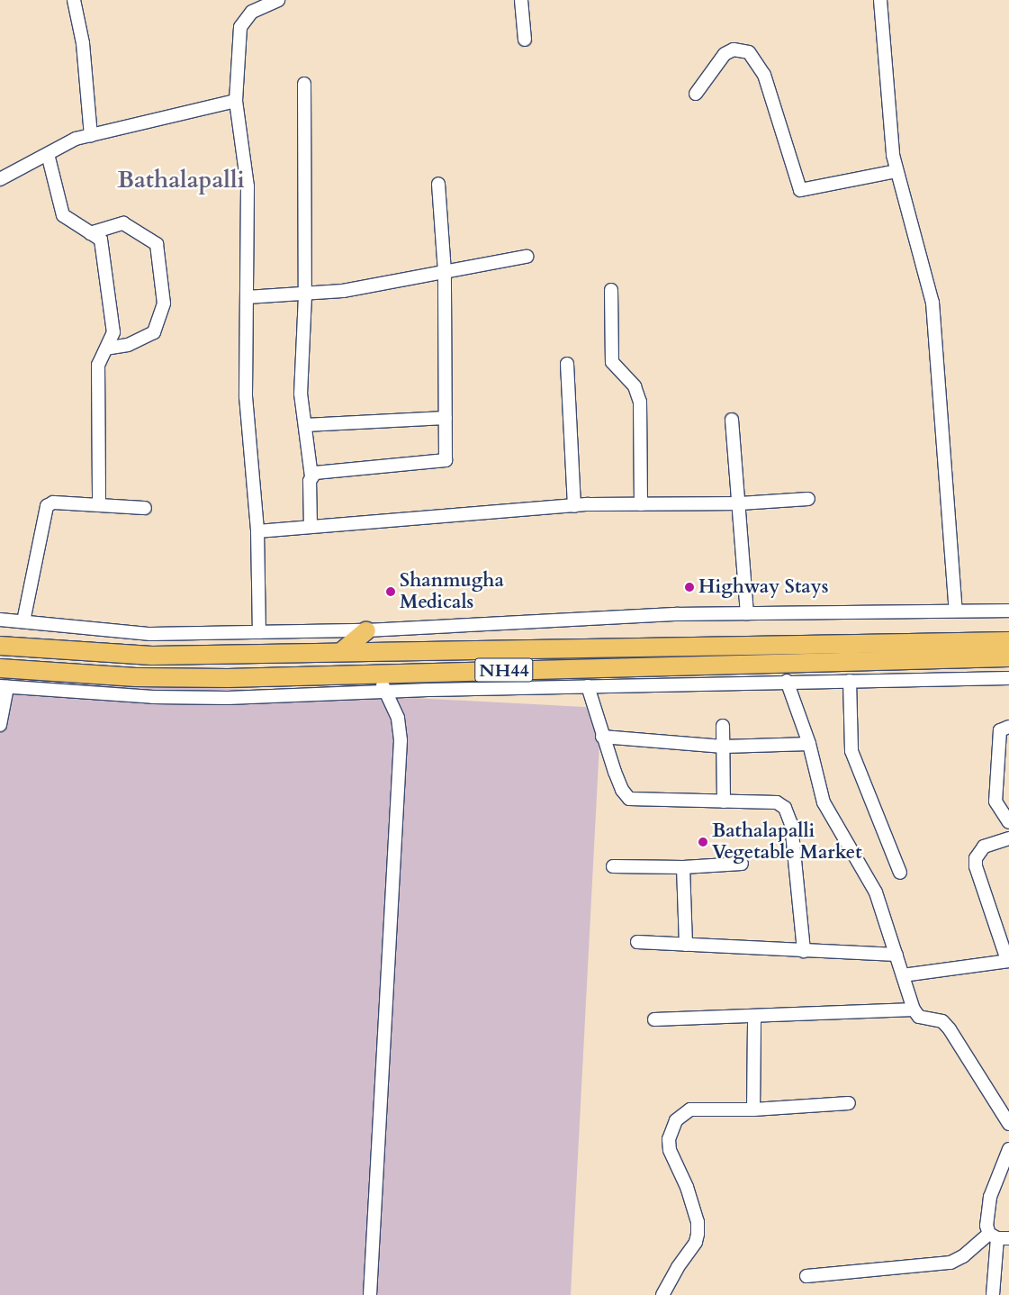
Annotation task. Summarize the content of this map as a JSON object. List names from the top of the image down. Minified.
{"streets":{"highway":["NH44"]},"districts":["Bathalapalli"],"places":["Highway Stays","Shanmugha Medicals","Bathalapalli Vegetable Market"]}
